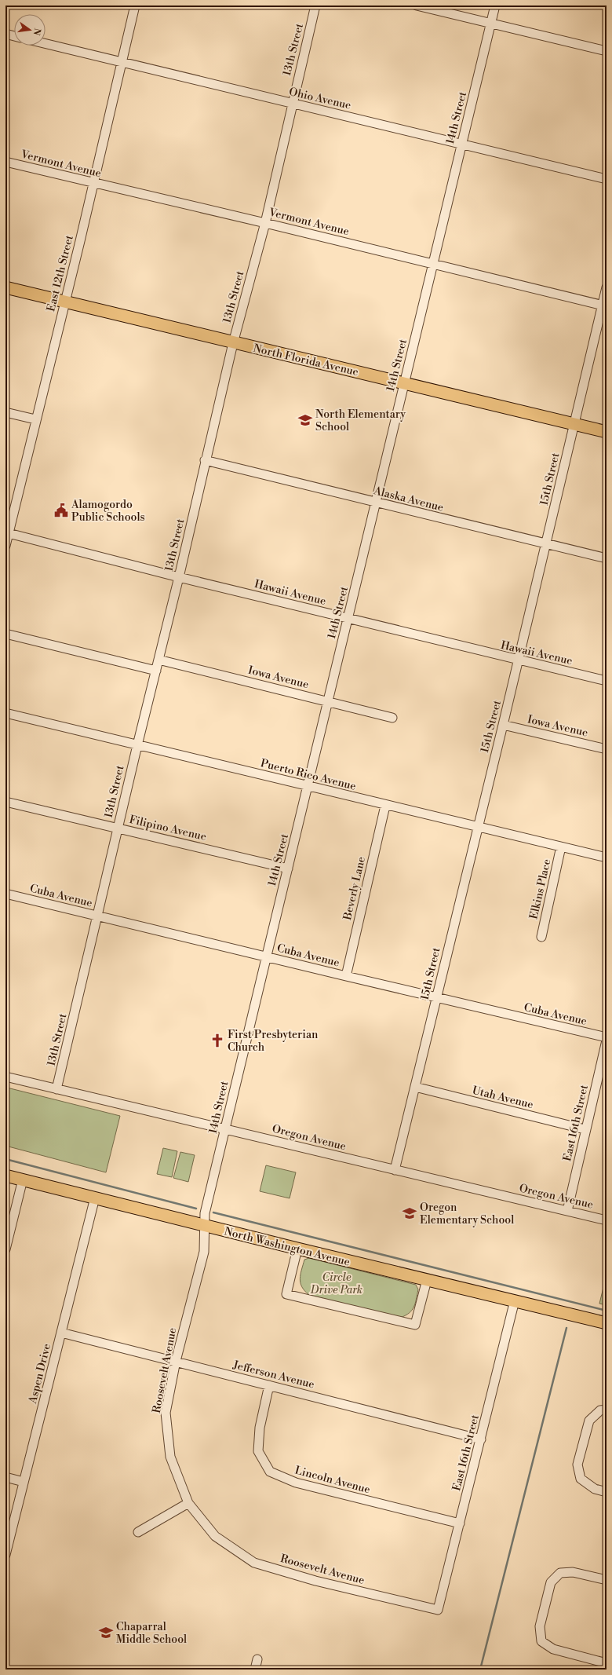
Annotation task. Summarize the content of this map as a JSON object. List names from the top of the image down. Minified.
{"streets":{"main road":["North Florida Avenue","North Washington Avenue"],"street":["13th Street","Ohio Avenue","14th Street","Vermont Avenue","East 12th Street","15th Street","Alaska Avenue","Hawaii Avenue","Iowa Avenue","Puerto Rico Avenue","Filipino Avenue","Beverly Lane","Elkins Place","Cuba Avenue","Utah Avenue","East 16th Street","Oregon Avenue","Roosevelt Avenue","Aspen Drive","Jefferson Avenue","Lincoln Avenue"]},"crossings":[["13th Street","Ohio Avenue"],["13th Street","Vermont Avenue"],["13th Street","North Florida Avenue"],["13th Street","Alaska Avenue"],["13th Street","Hawaii Avenue"],["13th Street","Iowa Avenue"],["13th Street","Puerto Rico Avenue"],["13th Street","Filipino Avenue"],["13th Street","Cuba Avenue"],["13th Street","Oregon Avenue"],["Ohio Avenue","14th Street"],["Ohio Avenue","East 12th Street"],["14th Street","Vermont Avenue"],["14th Street","North Florida Avenue"],["14th Street","Alaska Avenue"],["14th Street","Hawaii Avenue"],["14th Street","Iowa Avenue"],["14th Street","Puerto Rico Avenue"],["14th Street","Filipino Avenue"],["14th Street","Cuba Avenue"],["14th Street","Oregon Avenue"],["14th Street","North Washington Avenue"],["14th Street","Roosevelt Avenue"],["Vermont Avenue","East 12th Street"],["Vermont Avenue","15th Street"],["East 12th Street","North Florida Avenue"],["East 12th Street","Hawaii Avenue"],["North Florida Avenue","15th Street"],["15th Street","Alaska Avenue"],["15th Street","Hawaii Avenue"],["15th Street","Iowa Avenue"],["15th Street","Puerto Rico Avenue"],["15th Street","Cuba Avenue"],["15th Street","Utah Avenue"],["15th Street","Oregon Avenue"],["Puerto Rico Avenue","Beverly Lane"],["Puerto Rico Avenue","Elkins Place"],["Beverly Lane","Cuba Avenue"],["Utah Avenue","East 16th Street"],["East 16th Street","Oregon Avenue"],["East 16th Street","North Washington Avenue"],["East 16th Street","Roosevelt Avenue"],["East 16th Street","Jefferson Avenue"],["East 16th Street","Lincoln Avenue"],["North Washington Avenue","Roosevelt Avenue"],["North Washington Avenue","Aspen Drive"],["Roosevelt Avenue","Jefferson Avenue"],["Aspen Drive","Jefferson Avenue"],["Jefferson Avenue","Lincoln Avenue"]],"parks":["Circle Drive Park"],"places":{"school or university":["North Elementary School","Oregon Elementary School","Chaparral Middle School"],"public building":["Alamogordo Public Schools"],"church":["First Presbyterian Church"]},"north":"right"}
